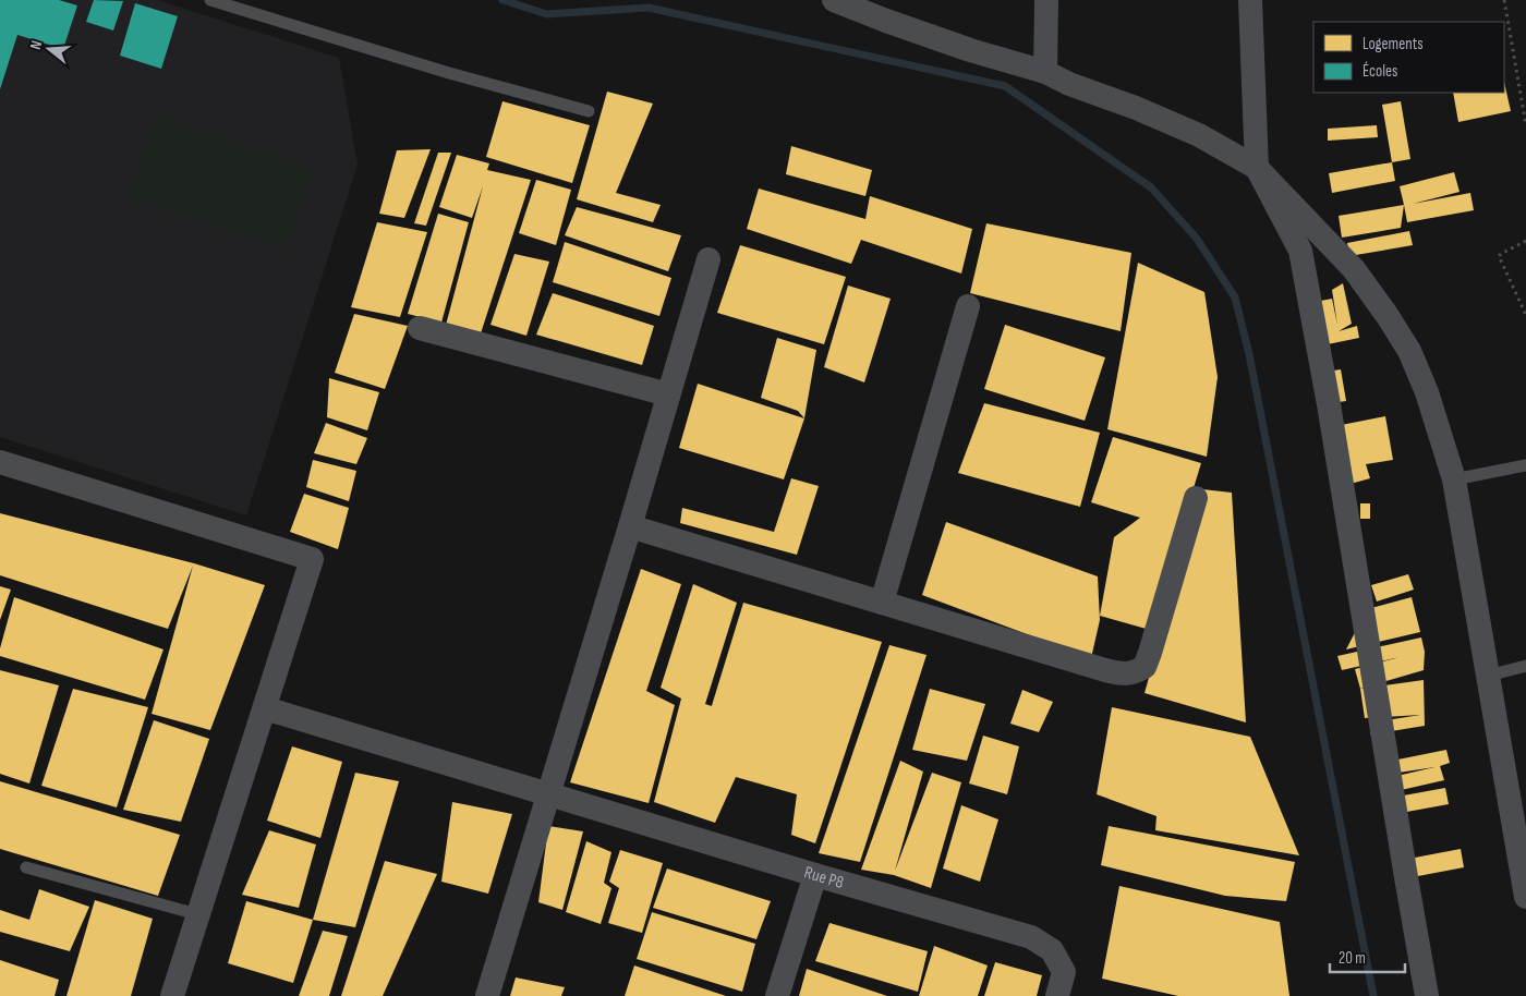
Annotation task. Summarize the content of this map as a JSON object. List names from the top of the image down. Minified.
{"streets":{"street":["Rue P8"]},"legend":["Logements","Écoles"],"scale_bar":"20 m","north":"left"}
